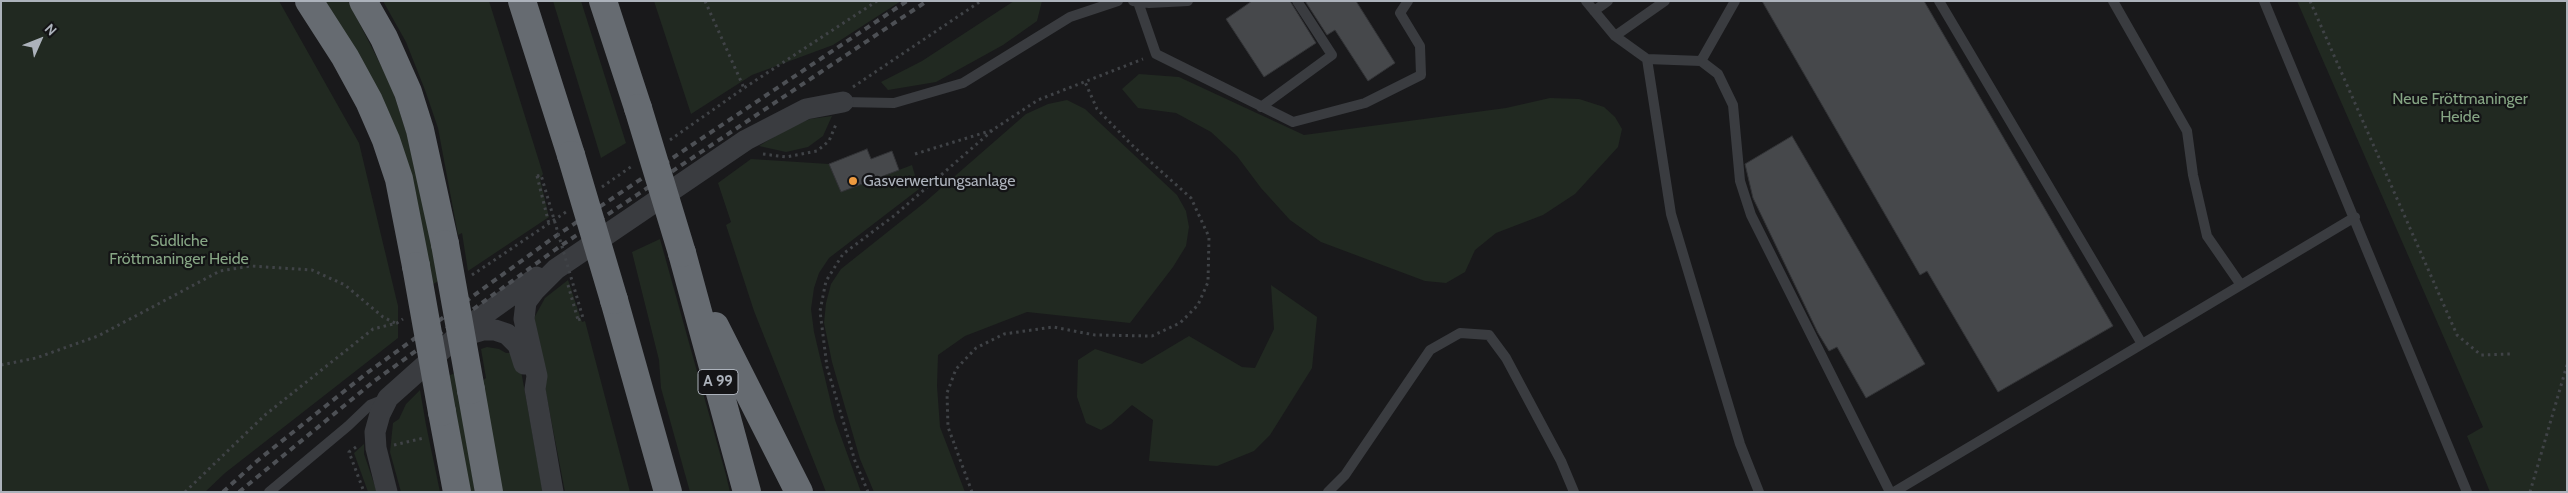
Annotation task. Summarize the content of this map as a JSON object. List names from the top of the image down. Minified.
{"streets":{"highway":["A 99"]},"parks":["Neue Fröttmaninger Heide","Südliche Fröttmaninger Heide"],"places":["Gasverwertungsanlage"],"north":"top right"}
